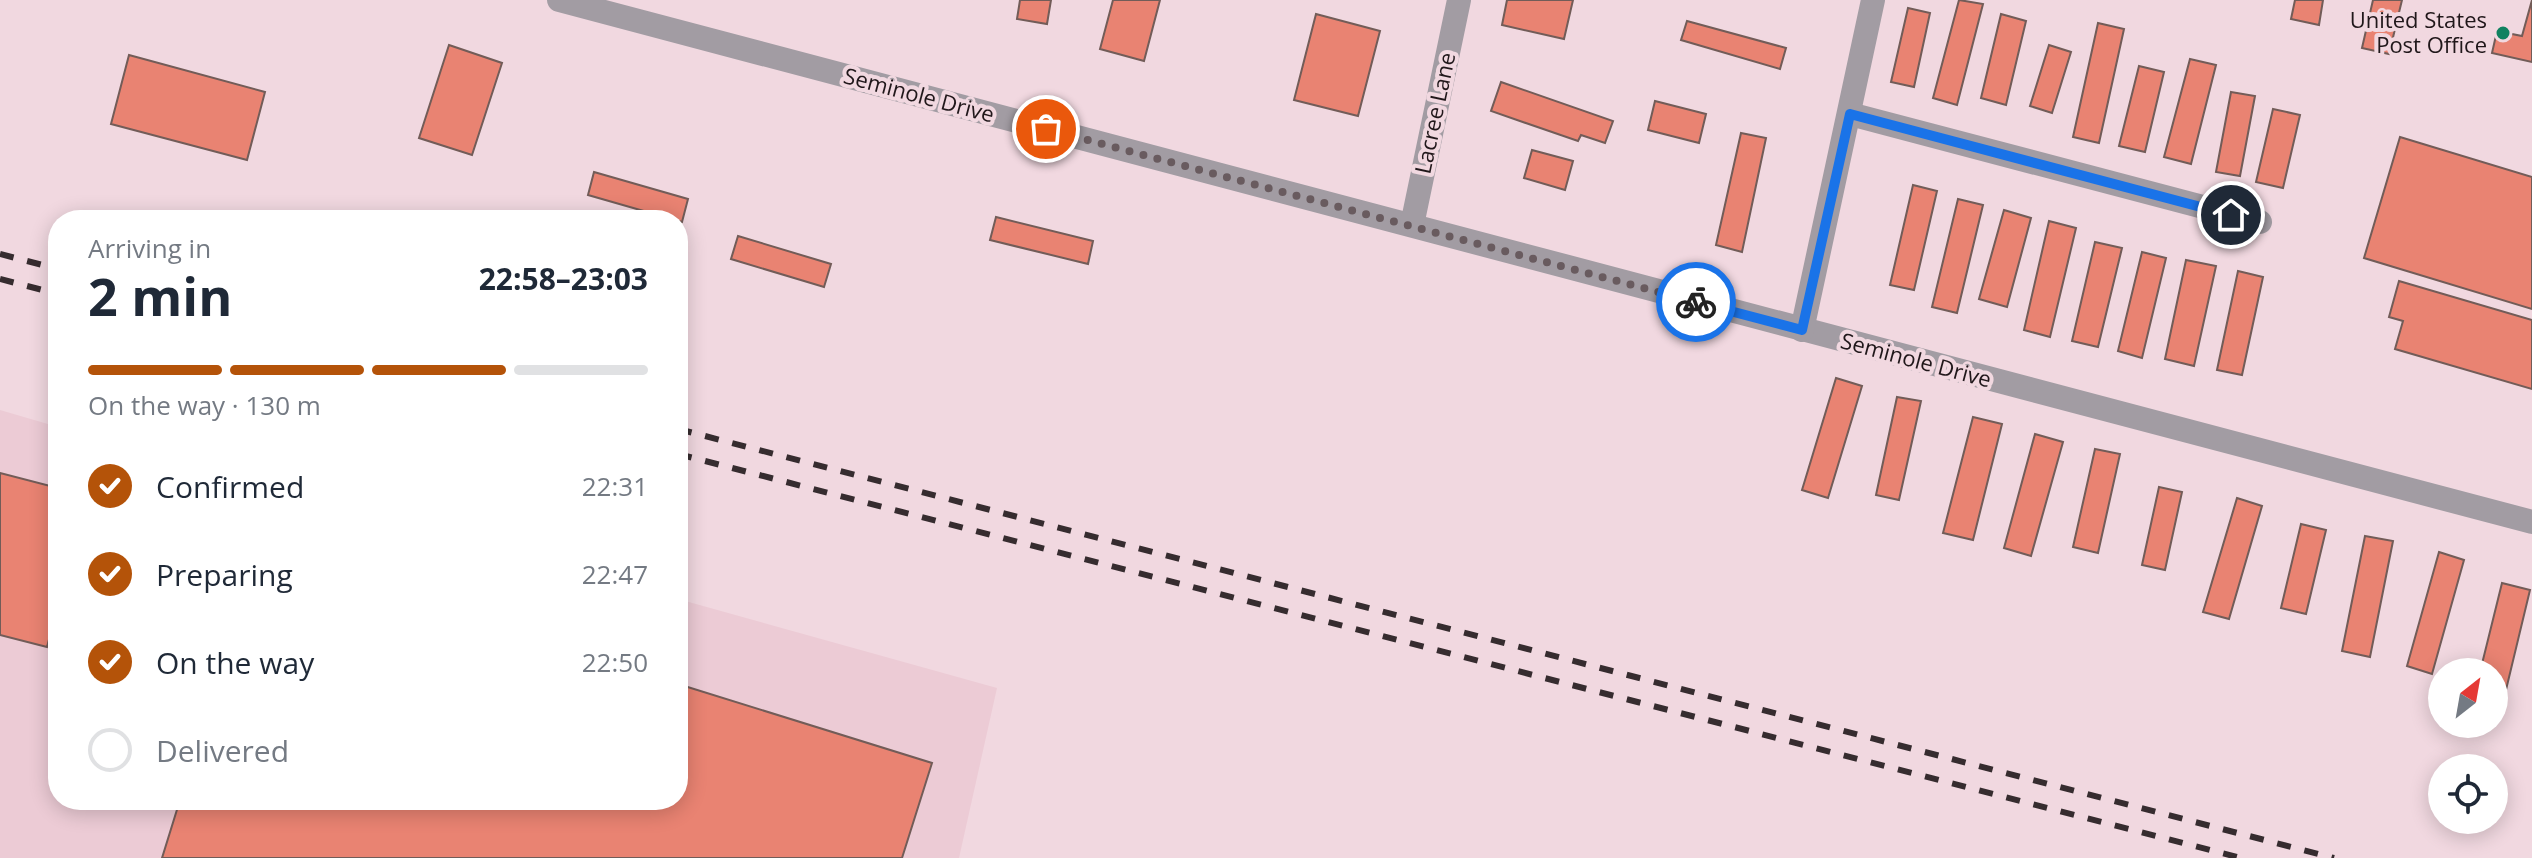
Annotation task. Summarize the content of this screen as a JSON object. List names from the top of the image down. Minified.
{"streets":{"street":["Seminole Drive","Lacree Lane"]},"crossings":[["Seminole Drive","Lacree Lane"]],"places":["United States Post Office"],"north":"top right","page":{"heading":["2 min","Arriving in","22:58–23:03"],"bar":"On the way · 130 m","list":[["Confirmed","22:31"],["Preparing","22:47"],["On the way","22:50"],"Delivered"]}}
